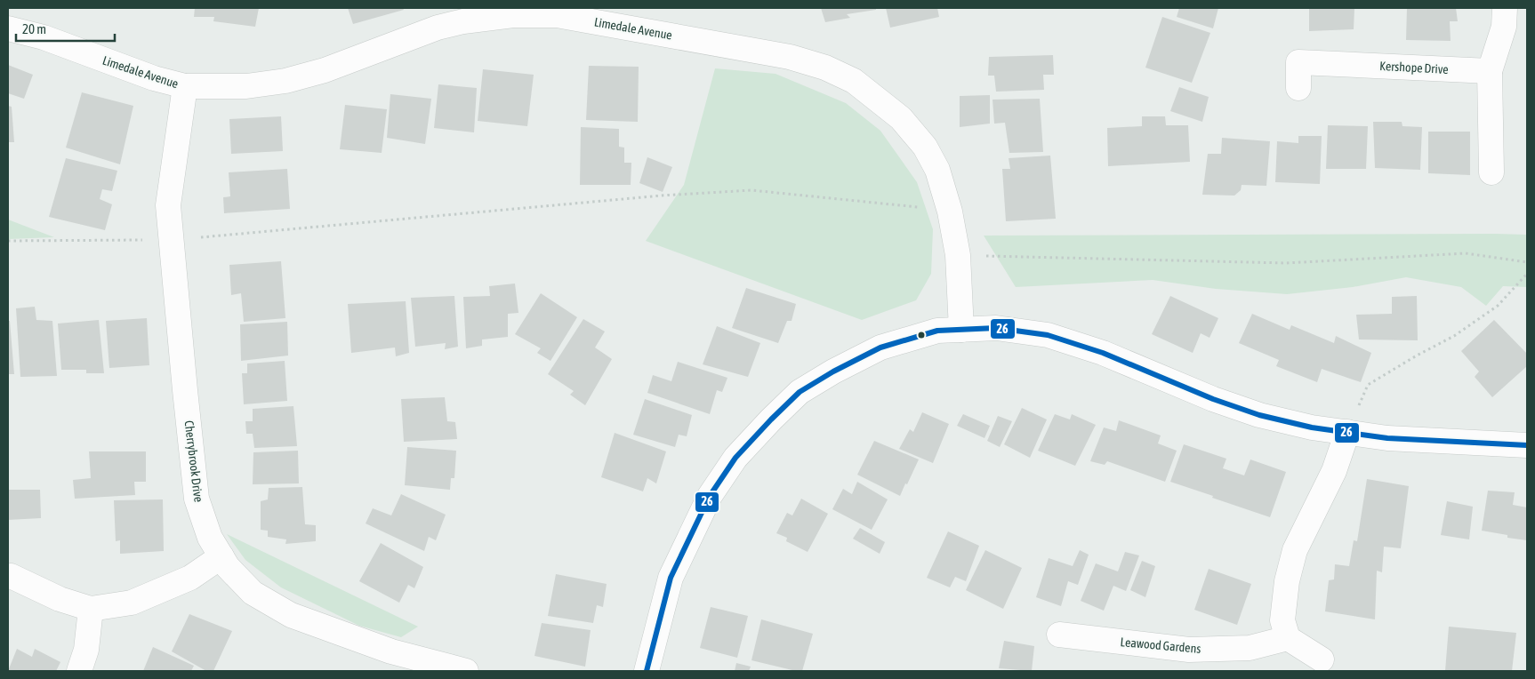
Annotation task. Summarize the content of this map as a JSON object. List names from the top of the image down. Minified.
{"streets":{"street":["Limedale Avenue","Kershope Drive","Cherrybrook Drive","Leawood Gardens"]},"crossings":[["Limedale Avenue","Cherrybrook Drive"]],"lines":["transit line 26"],"scale_bar":"20 m"}
